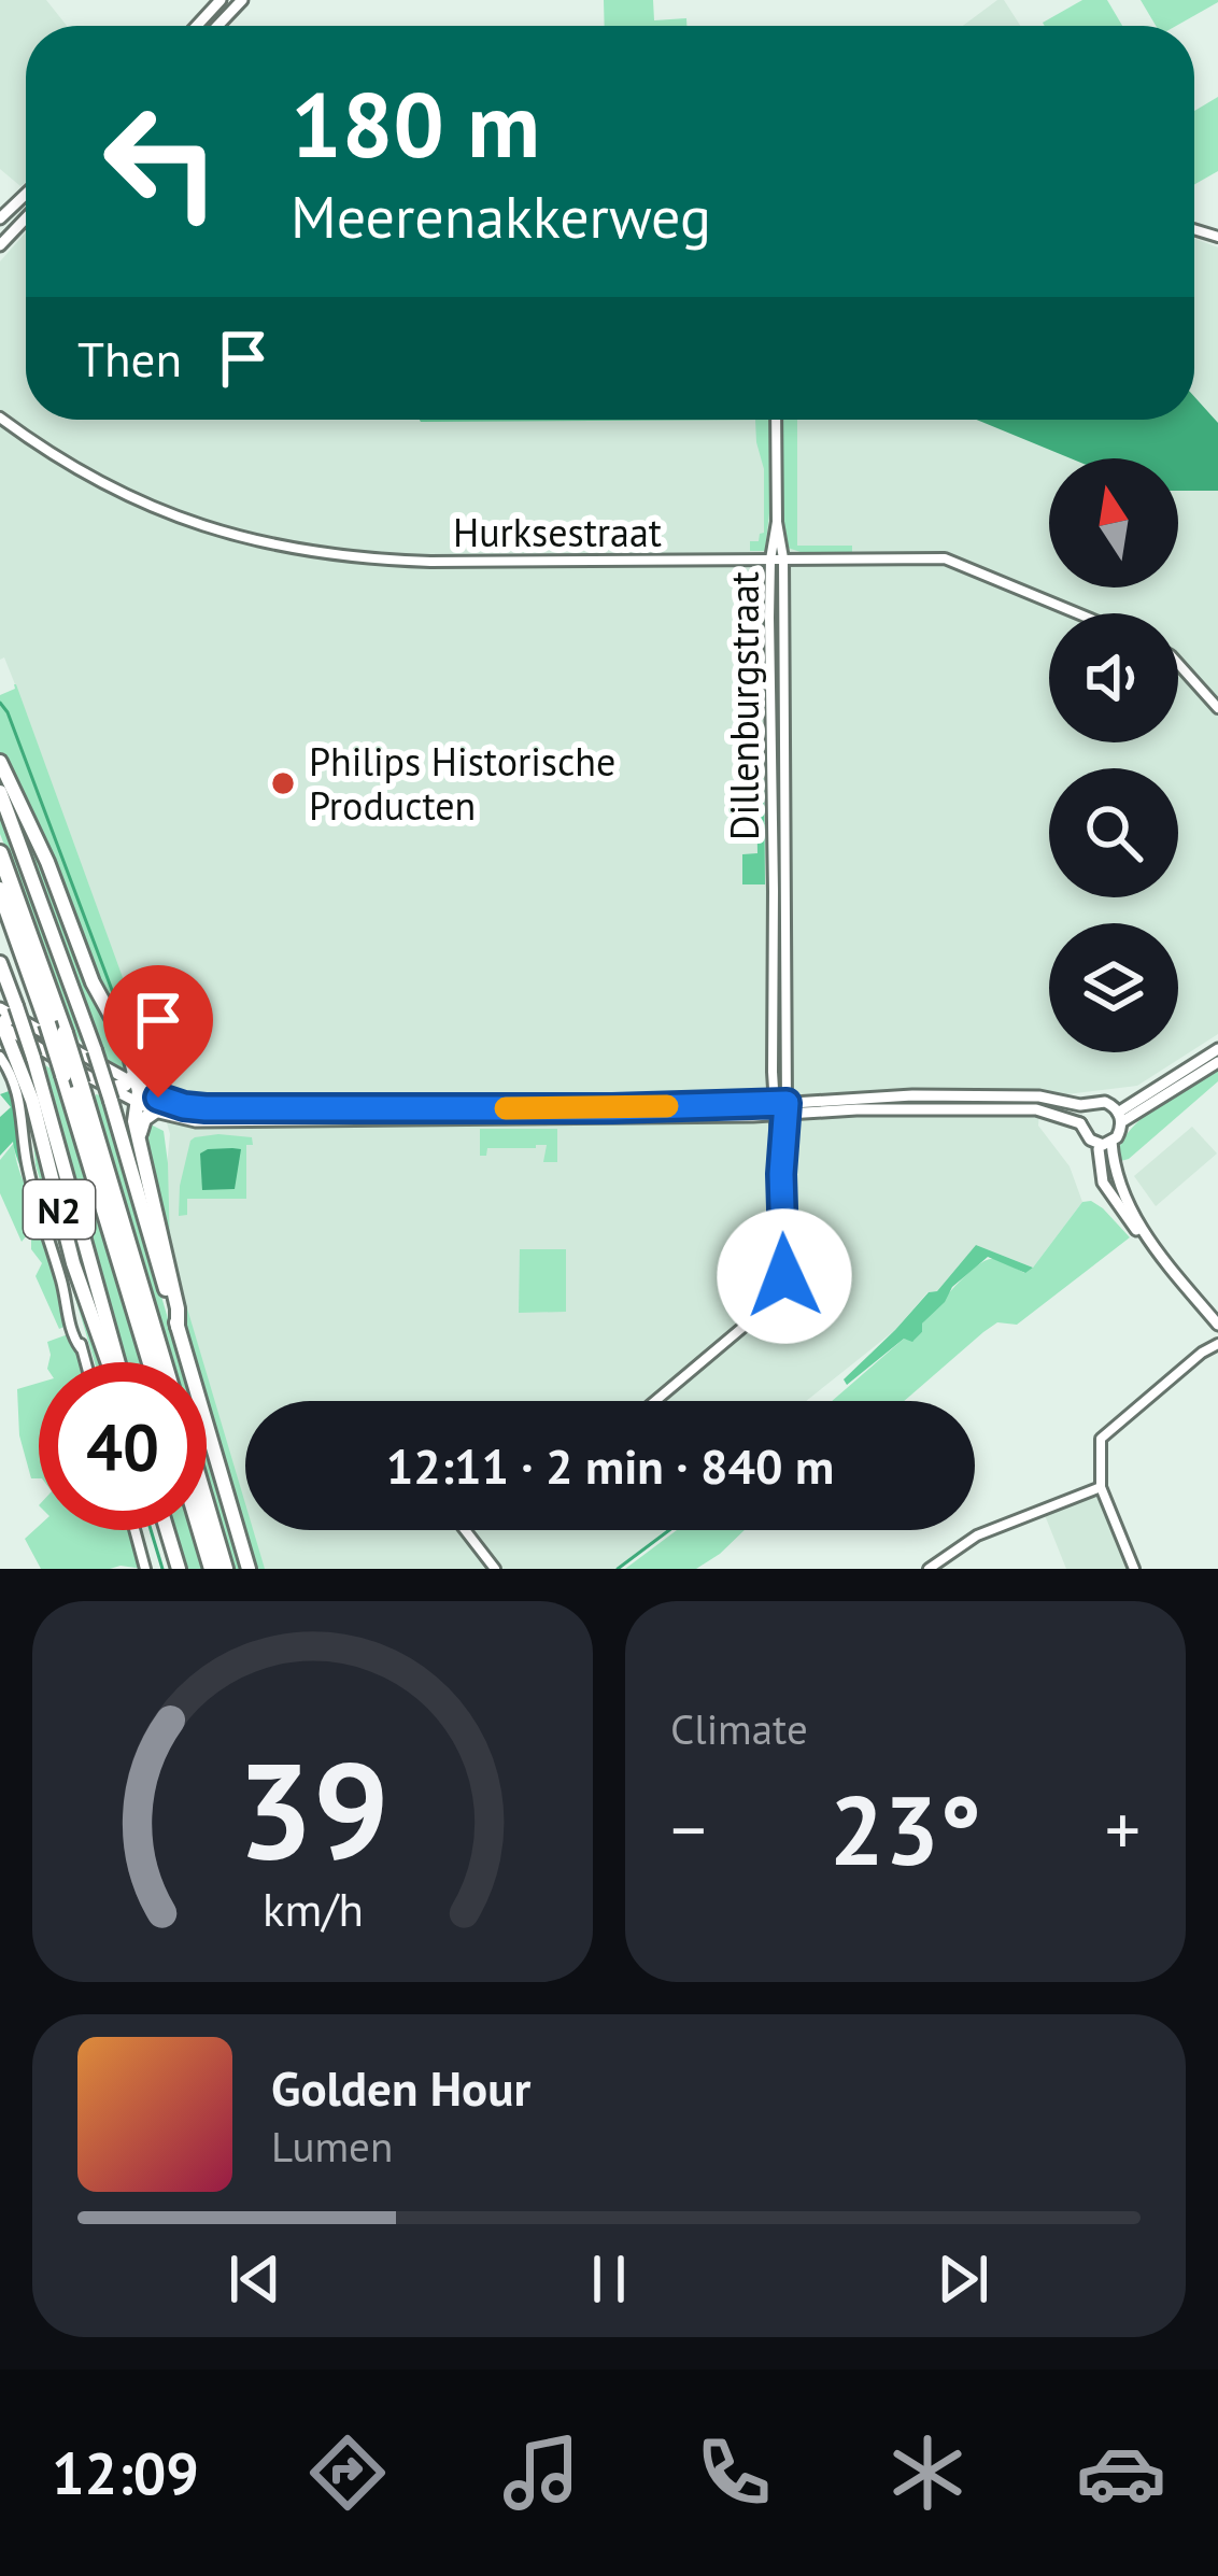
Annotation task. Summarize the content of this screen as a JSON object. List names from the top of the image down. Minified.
{"streets":{"highway":["N2"],"street":["Hurksestraat","Dillenburgstraat"]},"crossings":[["Hurksestraat","Dillenburgstraat"]],"places":["Philips Historische Producten"],"north":"top","page":{"turn":["180 m","Meerenakkerweg"],"then":"Then","limit":"40","trip":"12:11 · 2 min · 840 m","tile":"Climate","heat":["−","23°","+"],"song":["Golden Hour","Lumen"],"tabs":"12:09","gauge":["39","km/h"]}}
